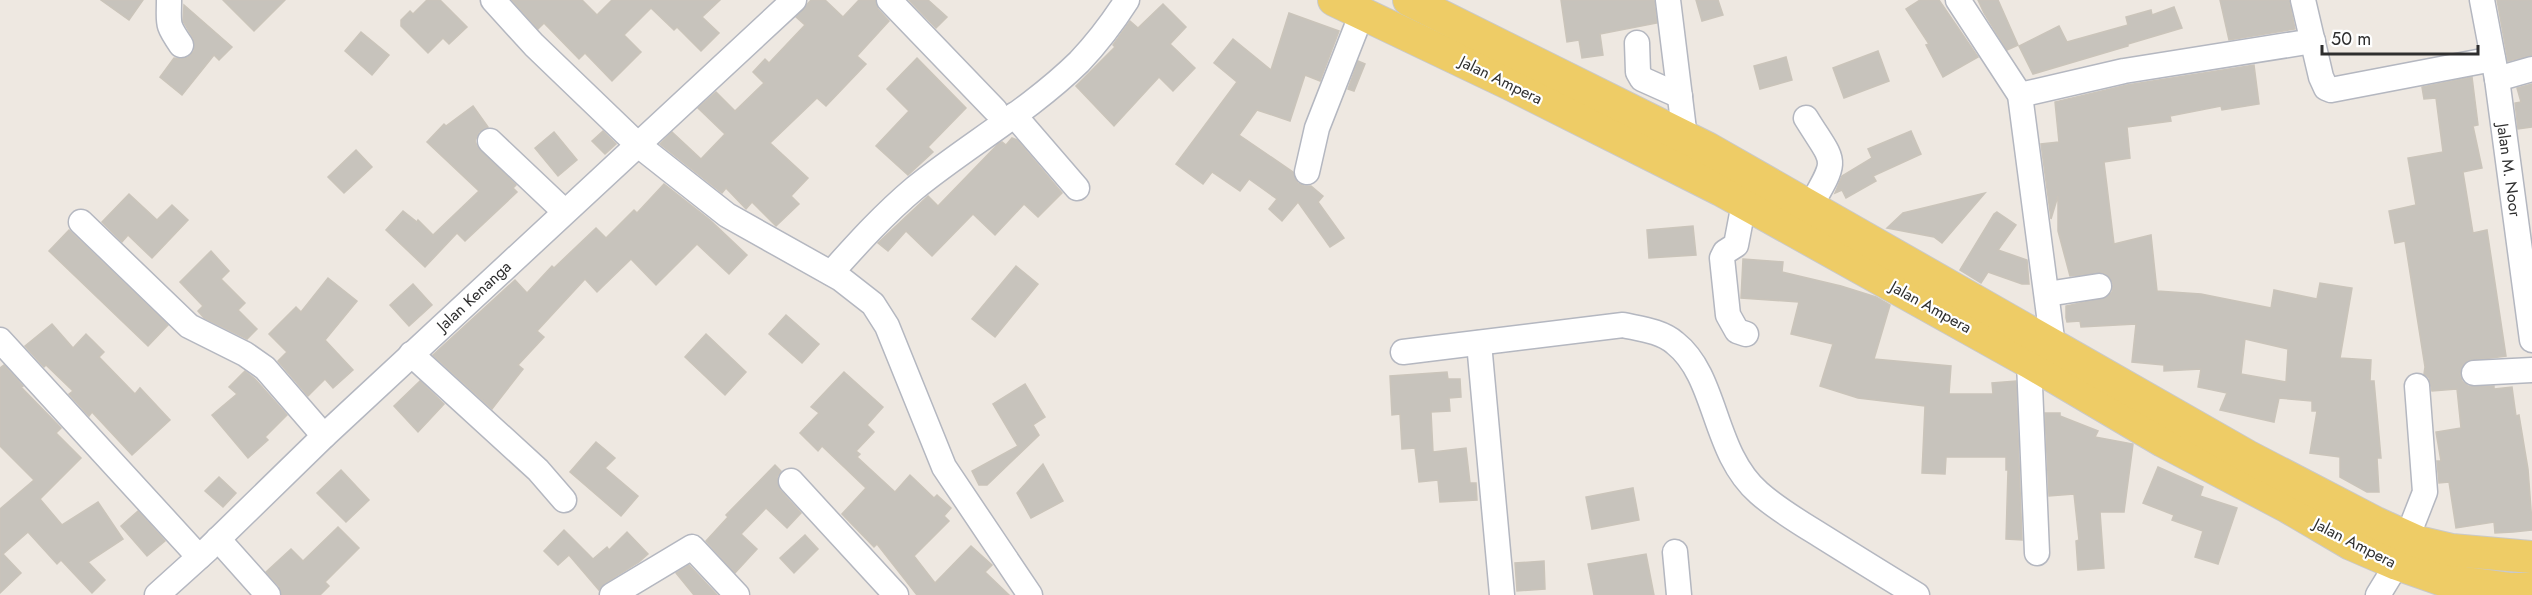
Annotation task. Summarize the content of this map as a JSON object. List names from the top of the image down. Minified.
{"streets":{"main road":["Jalan Ampera"],"street":["Jalan M. Noor","Jalan Kenanga"]},"scale_bar":"50 m"}
